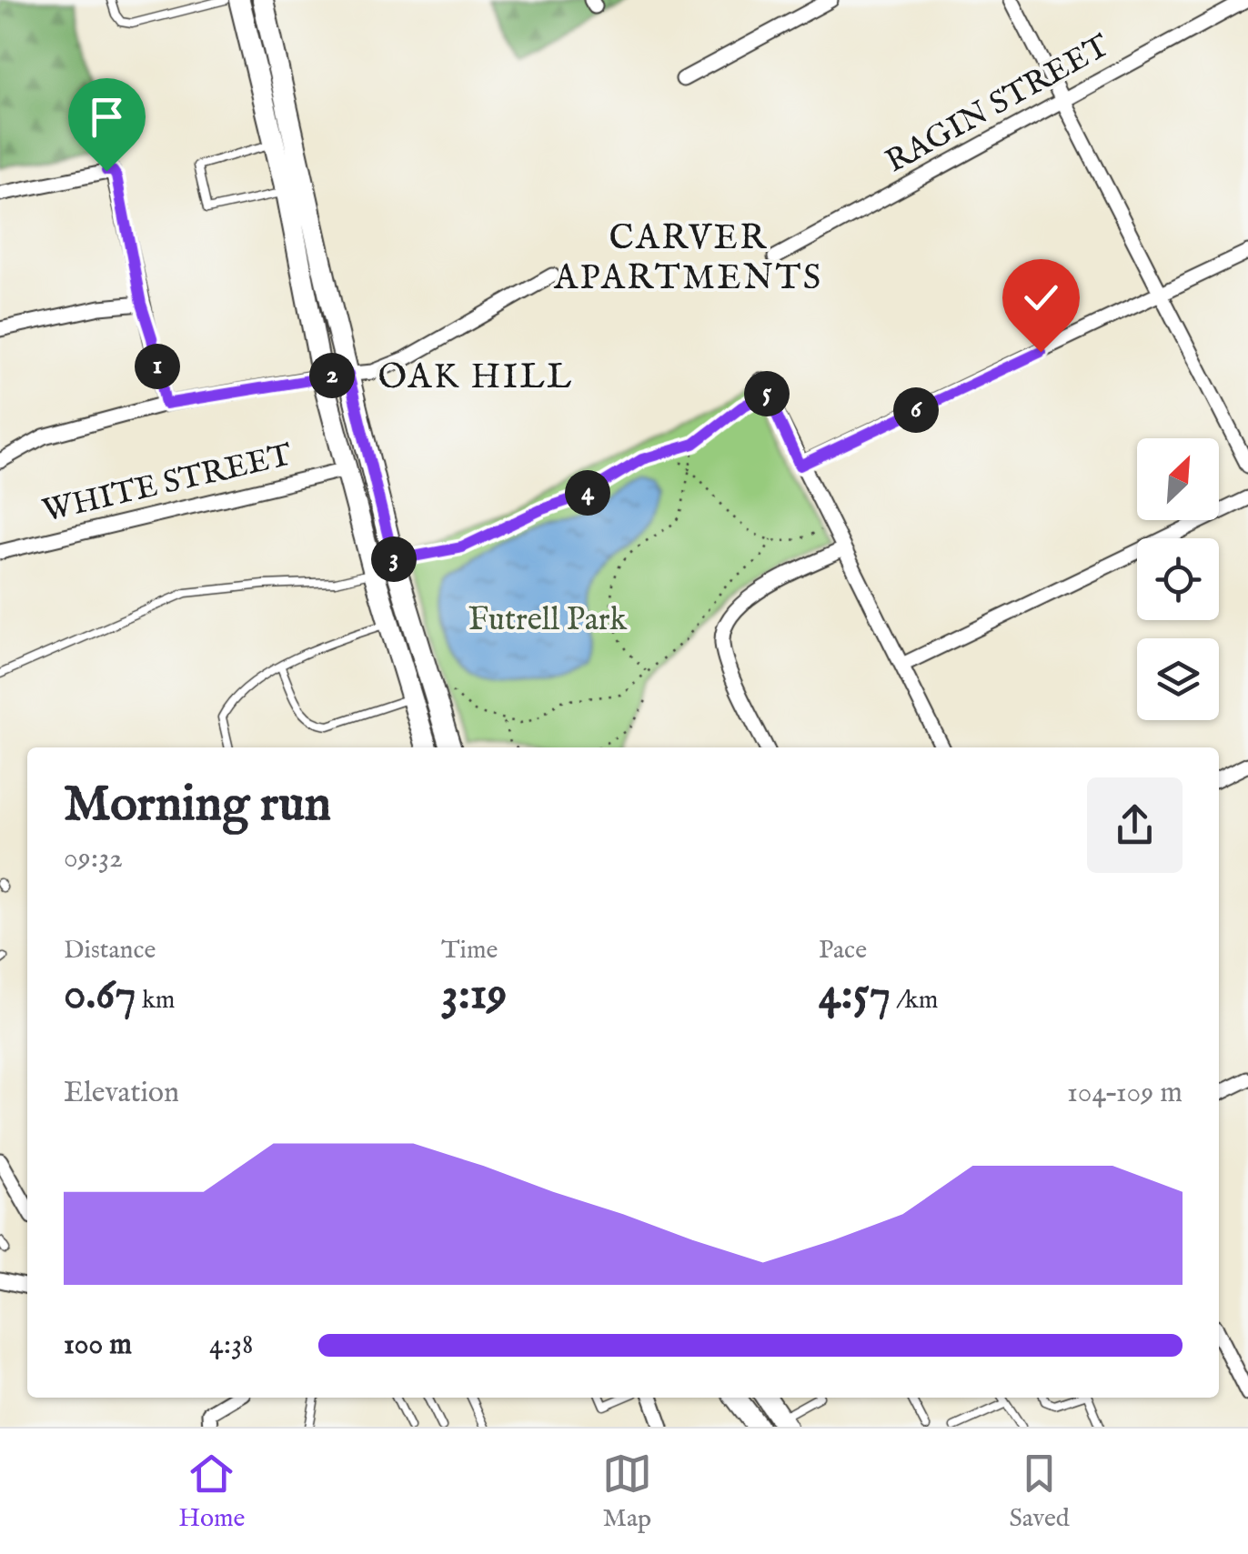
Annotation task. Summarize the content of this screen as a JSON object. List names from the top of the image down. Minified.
{"streets":{"street":["RAGIN STREET","WHITE STREET"]},"districts":["CARVER APARTMENTS","OAK HILL"],"parks":["Futrell Park"],"north":"top right","page":{"pins":["1","2","5","6","4","3"],"heading":["Morning run","09:32"],"stats":[["Distance","0.67 km"],["Time","3:19"],["Pace","4:57 /km"]],"chart":["Elevation","104–109 m"],"list":[{"name":"100 m","note":"4:38"}],"tabs":["Home","Map","Saved"]}}
